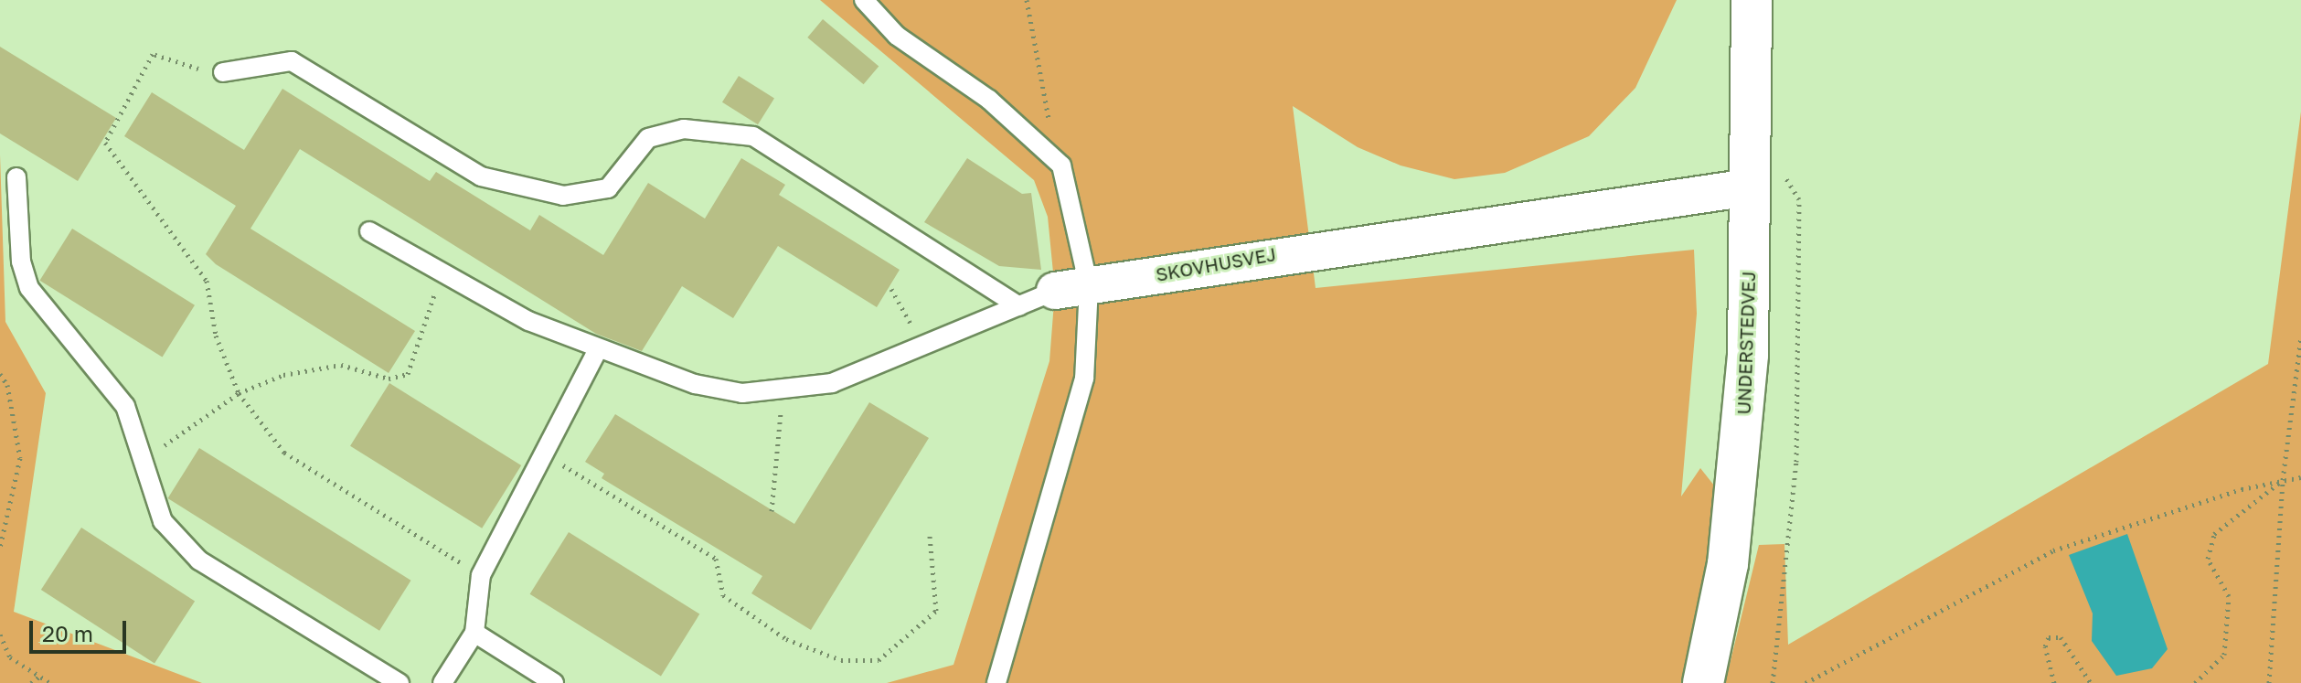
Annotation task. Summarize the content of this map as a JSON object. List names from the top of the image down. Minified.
{"streets":{"street":["SKOVHUSVEJ","UNDERSTEDVEJ"]},"crossings":[["SKOVHUSVEJ","UNDERSTEDVEJ"]],"scale_bar":"20 m"}
